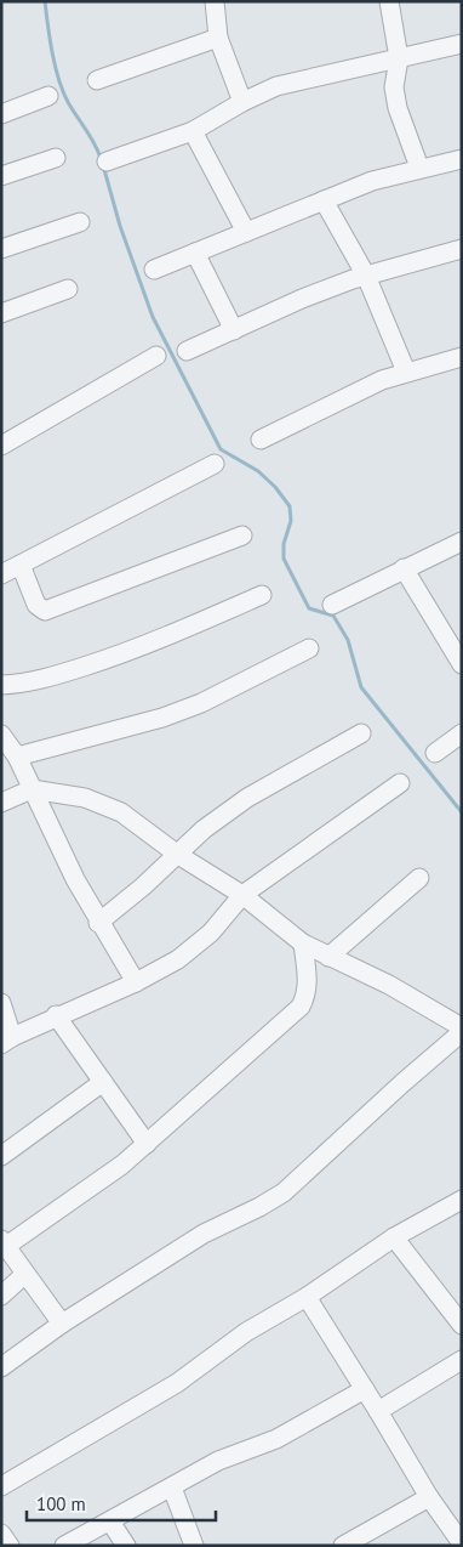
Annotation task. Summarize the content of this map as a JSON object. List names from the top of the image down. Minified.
{"scale_bar":"100 m"}
